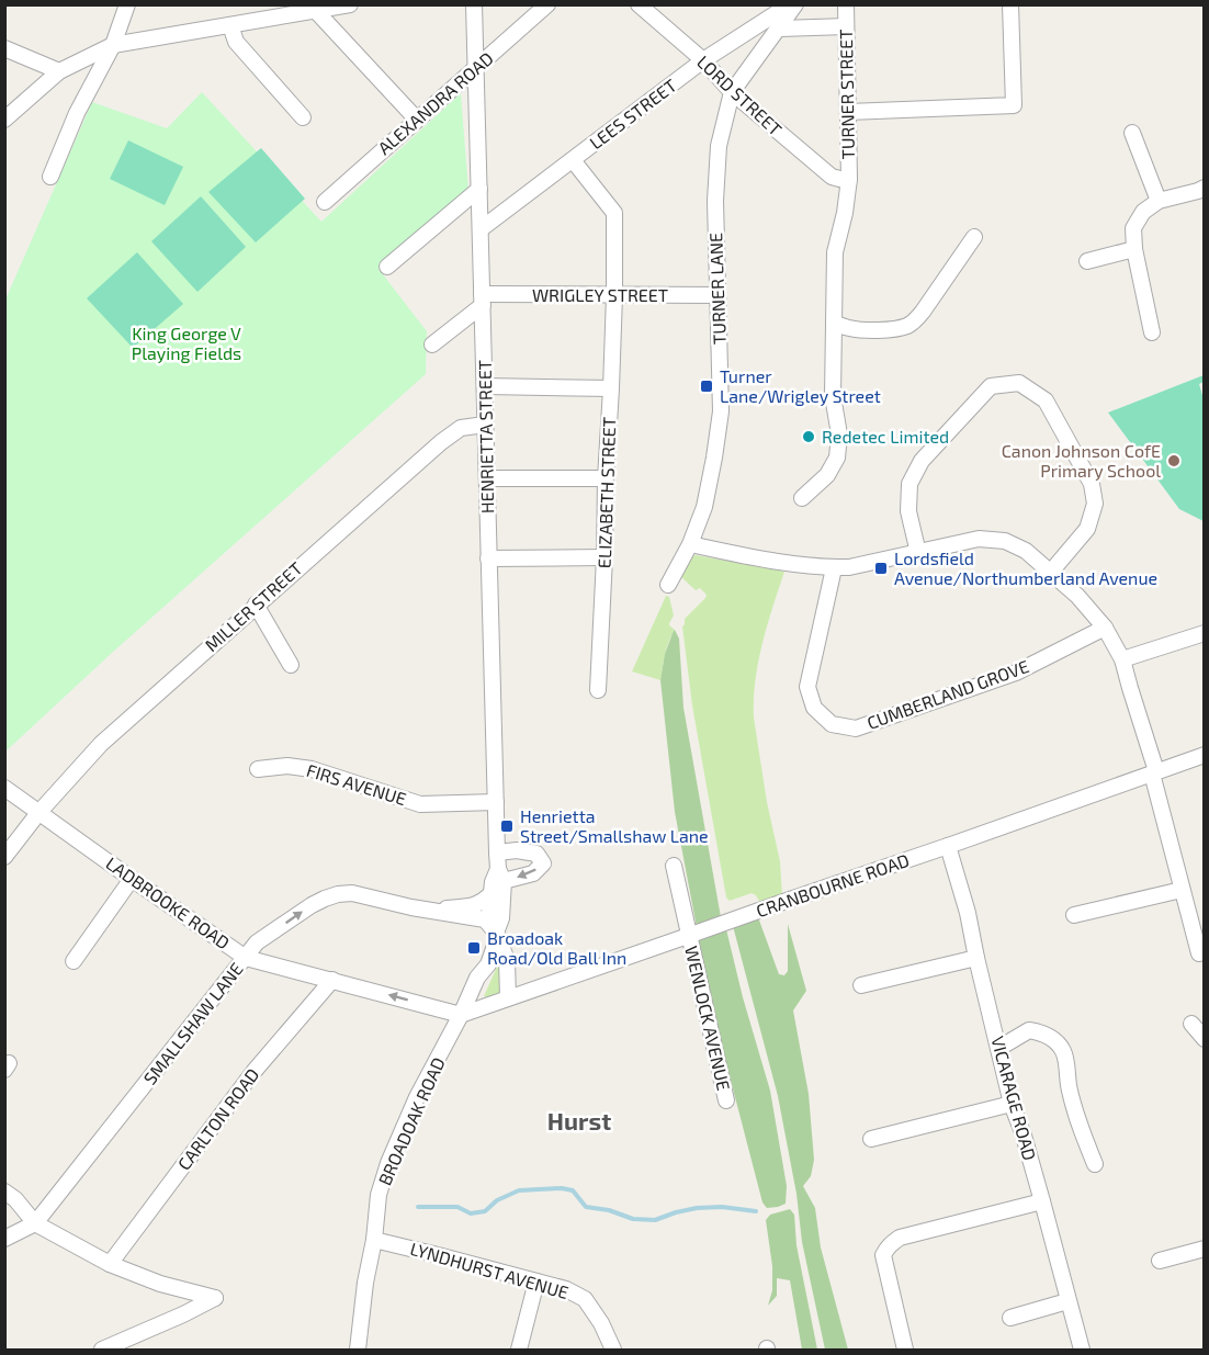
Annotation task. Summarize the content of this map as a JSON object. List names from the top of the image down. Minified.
{"streets":{"street":["TURNER STREET","LORD STREET","ALEXANDRA ROAD","LEES STREET","TURNER LANE","WRIGLEY STREET","HENRIETTA STREET","ELIZABETH STREET","MILLER STREET","CUMBERLAND GROVE","FIRS AVENUE","CRANBOURNE ROAD","LADBROOKE ROAD","WENLOCK AVENUE","SMALLSHAW LANE","VICARAGE ROAD","CARLTON ROAD","BROADOAK ROAD","LYNDHURST AVENUE"]},"crossings":[["TURNER STREET","LORD STREET"],["LORD STREET","LEES STREET"],["LORD STREET","TURNER LANE"],["ALEXANDRA ROAD","HENRIETTA STREET"],["LEES STREET","HENRIETTA STREET"],["LEES STREET","ELIZABETH STREET"],["TURNER LANE","WRIGLEY STREET"],["WRIGLEY STREET","HENRIETTA STREET"],["WRIGLEY STREET","ELIZABETH STREET"],["HENRIETTA STREET","MILLER STREET"],["HENRIETTA STREET","FIRS AVENUE"],["HENRIETTA STREET","SMALLSHAW LANE"],["HENRIETTA STREET","BROADOAK ROAD"],["MILLER STREET","LADBROOKE ROAD"],["CRANBOURNE ROAD","LADBROOKE ROAD"],["CRANBOURNE ROAD","WENLOCK AVENUE"],["CRANBOURNE ROAD","VICARAGE ROAD"],["CRANBOURNE ROAD","BROADOAK ROAD"],["LADBROOKE ROAD","SMALLSHAW LANE"],["LADBROOKE ROAD","CARLTON ROAD"],["LADBROOKE ROAD","BROADOAK ROAD"],["SMALLSHAW LANE","BROADOAK ROAD"],["BROADOAK ROAD","LYNDHURST AVENUE"]],"districts":["Hurst"],"parks":["King George V Playing Fields"],"places":{"transit":["Turner Lane/Wrigley Street","Lordsfield Avenue/Northumberland Avenue","Henrietta Street/Smallshaw Lane","Broadoak Road/Old Ball Inn"],"other":["Redetec Limited","Canon Johnson CofE Primary School"]}}
